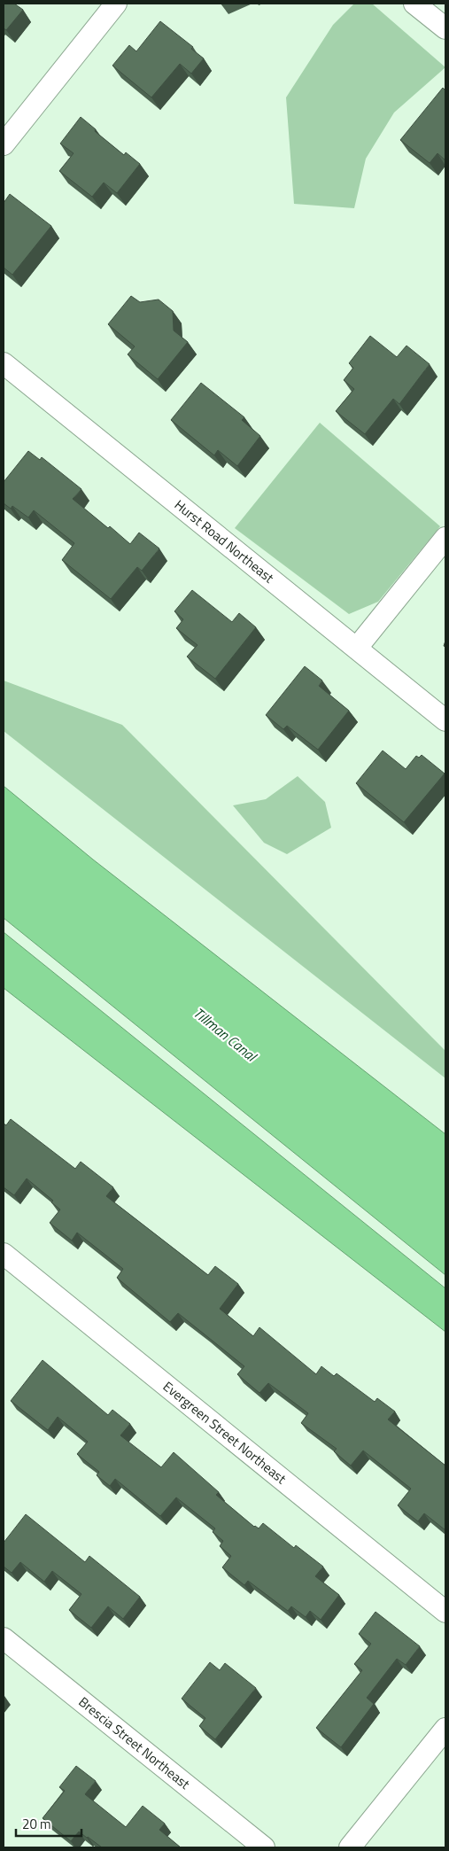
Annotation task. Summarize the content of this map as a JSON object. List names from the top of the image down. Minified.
{"streets":{"street":["Hurst Road Northeast","Evergreen Street Northeast","Brescia Street Northeast"]},"water":["Tillman Canal"],"scale_bar":"20 m"}
